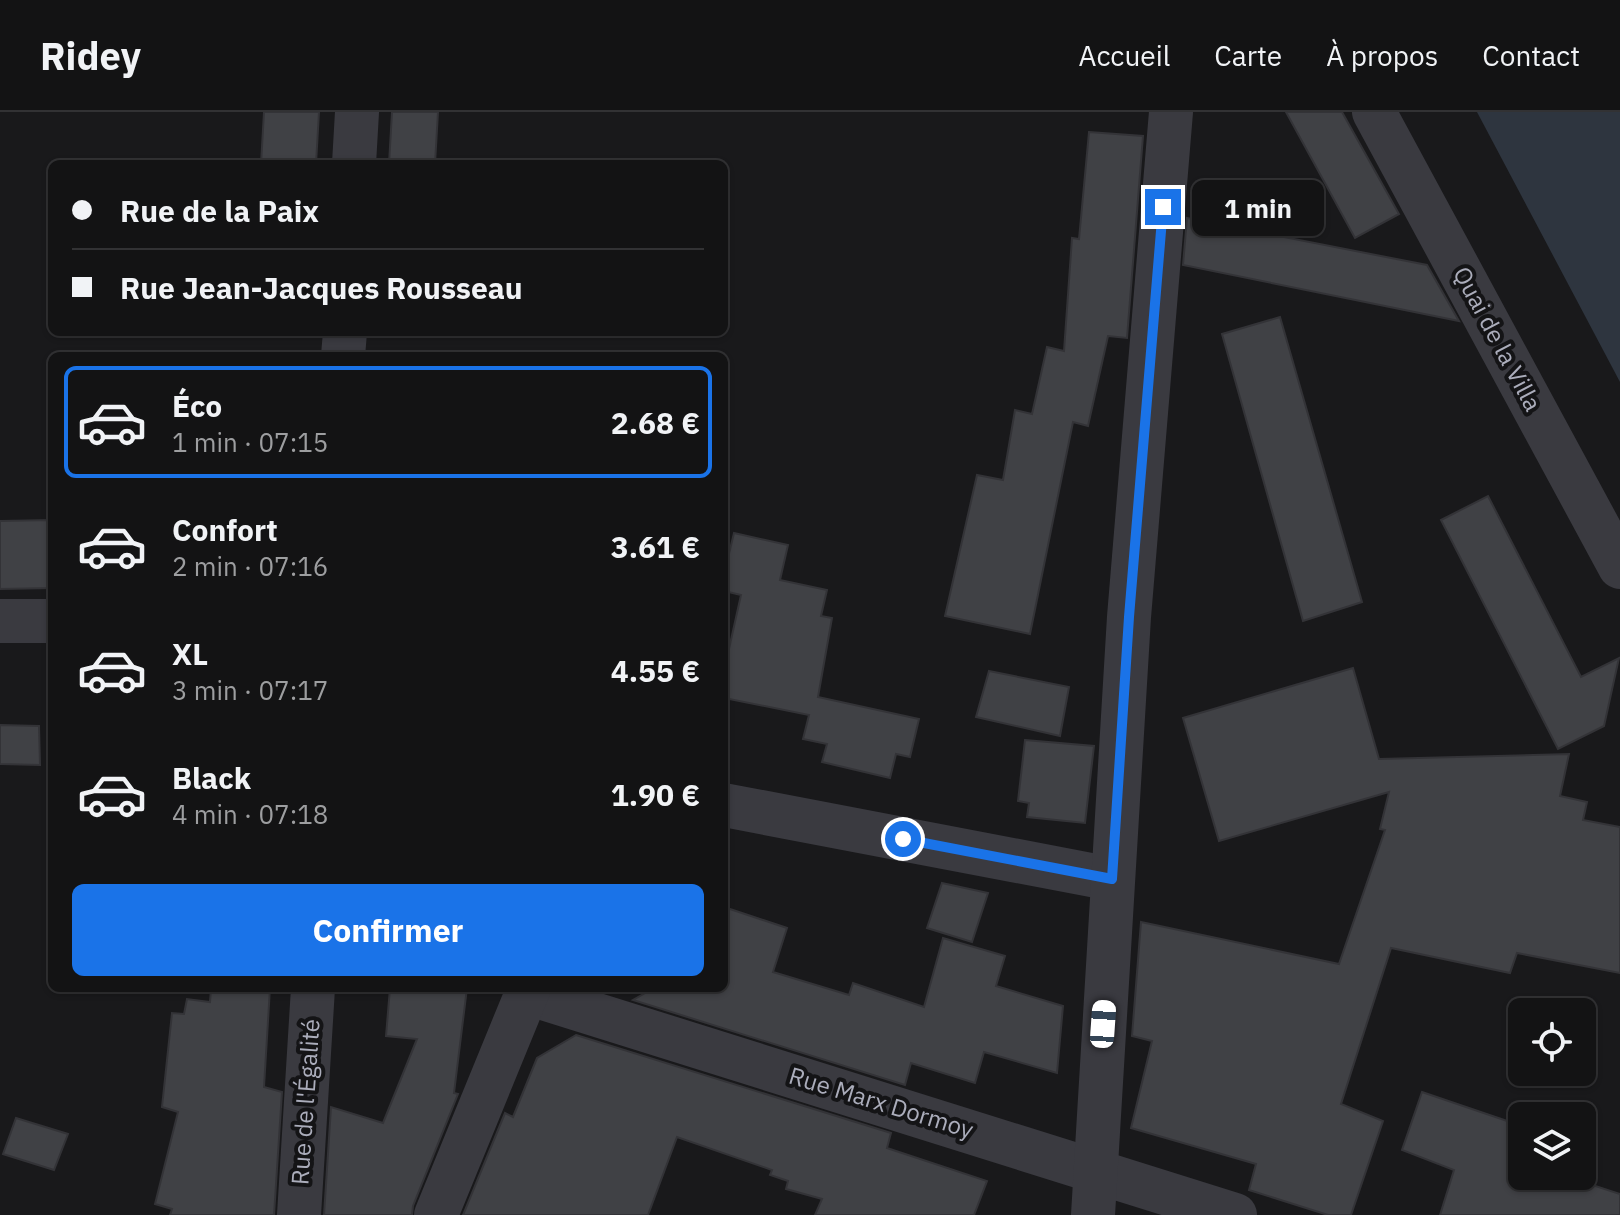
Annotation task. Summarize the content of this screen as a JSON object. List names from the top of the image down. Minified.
{"streets":{"street":["Quai de la Villa","Rue de l'Égalité","Rue Marx Dormoy"]},"page":{"header":"Ridey","nav":["Accueil","Carte","À propos","Contact"],"banner":["Rue de la Paix","Rue Jean-Jacques Rousseau"],"bubble":"1 min","list":[{"name":"Éco","note":"1 min · 07:15","value":"2.68 €"},{"name":"Confort","note":"2 min · 07:16","value":"3.61 €"},{"name":"XL","note":"3 min · 07:17","value":"4.55 €"},{"name":"Black","note":"4 min · 07:18","value":"1.90 €"}],"buttons":"Confirmer"}}
